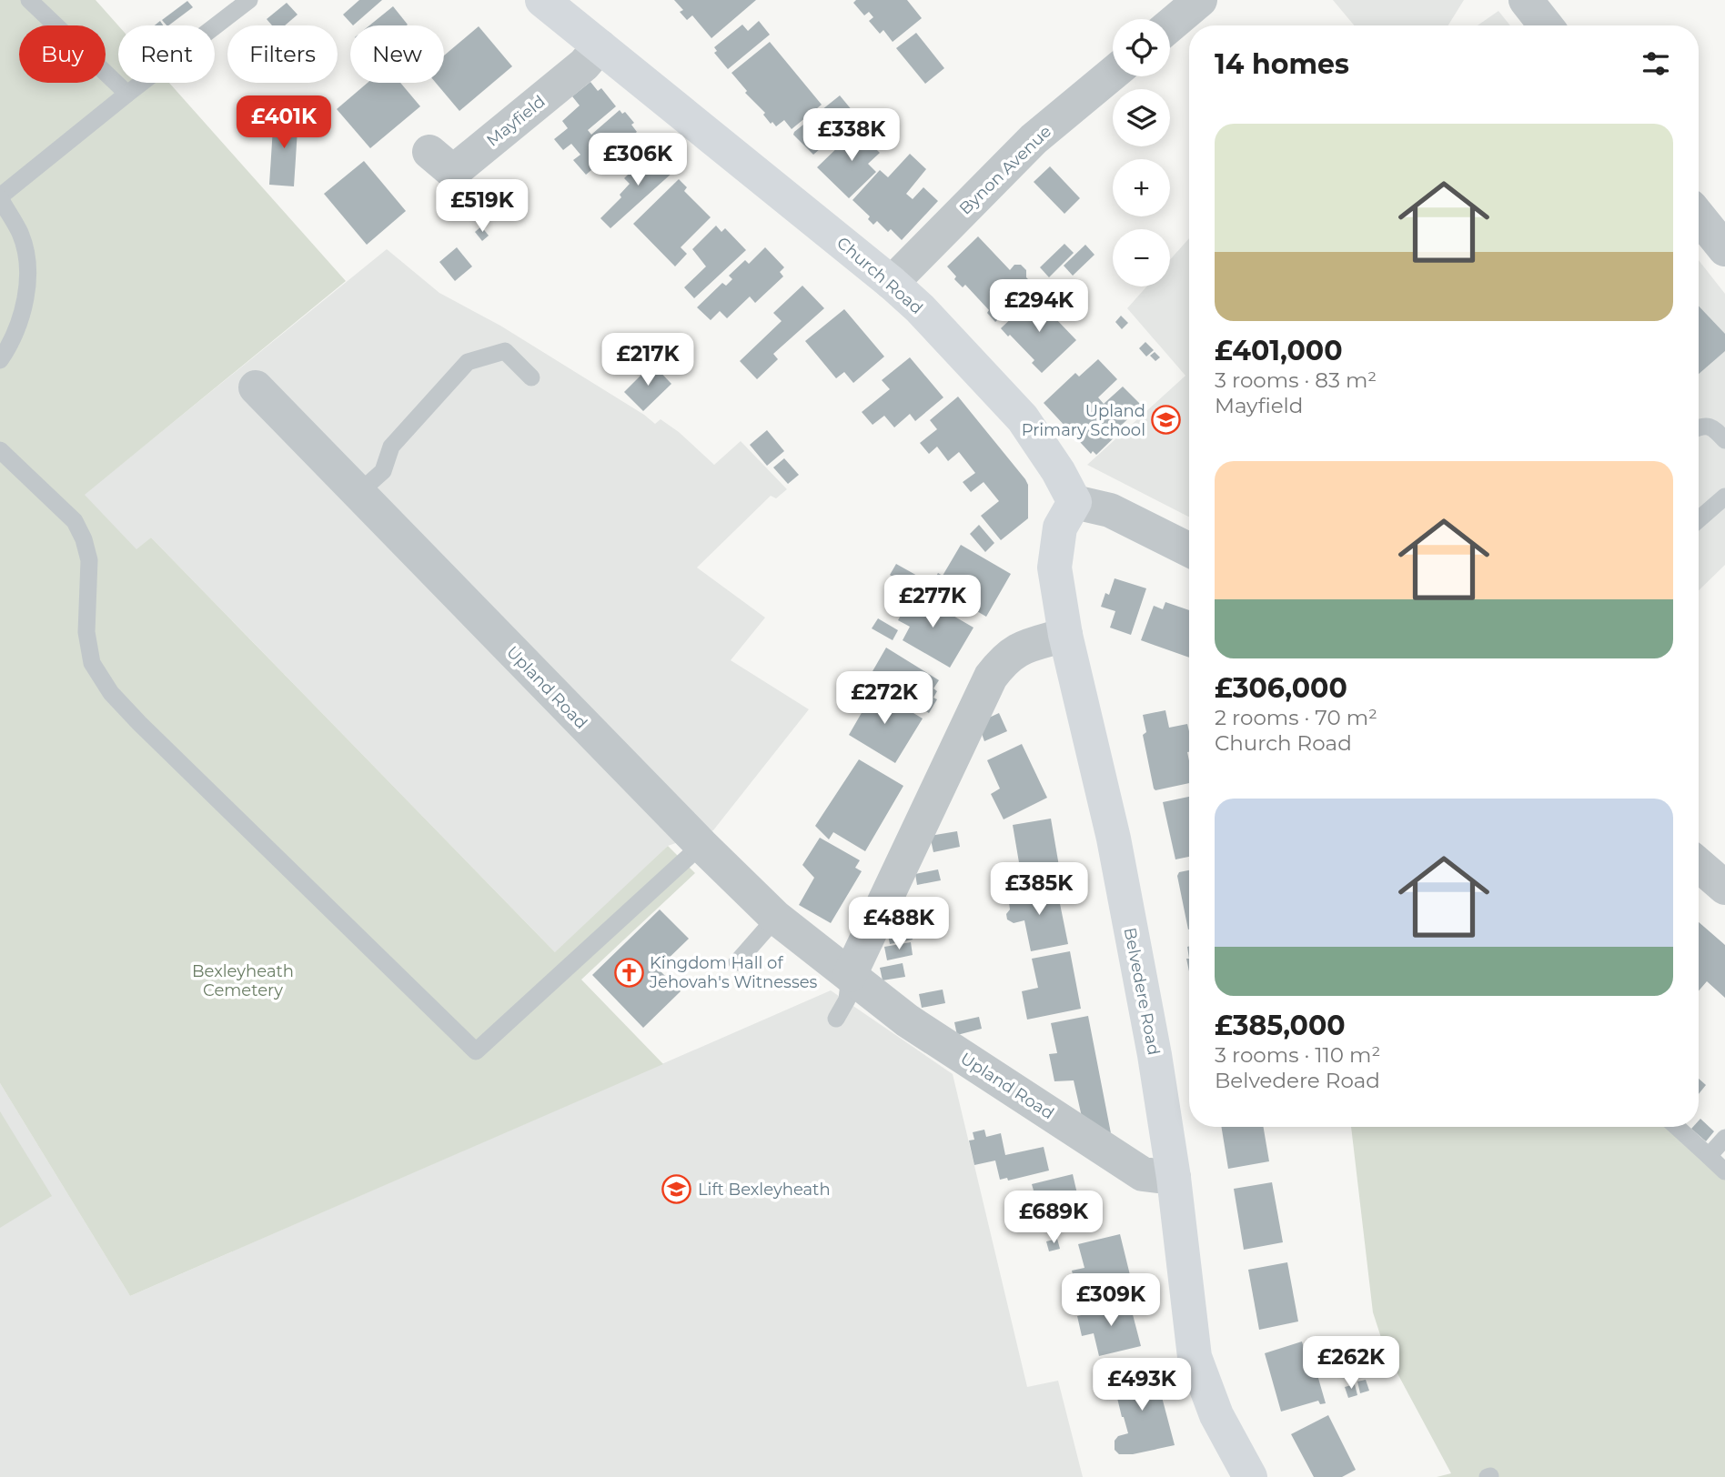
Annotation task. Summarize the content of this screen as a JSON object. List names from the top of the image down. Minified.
{"streets":{"street":["Mayfield","Bynon Avenue","Church Road","Upland Road","Belvedere Road"]},"crossings":[["Mayfield","Church Road"],["Bynon Avenue","Church Road"],["Church Road","Belvedere Road"],["Upland Road","Belvedere Road"]],"parks":["Bexleyheath Cemetery"],"places":{"school or university":["Upland Primary School","Lift Bexleyheath"],"church":["Kingdom Hall of Jehovah's Witnesses"]},"page":{"map_buttons":["+","−"],"chip":["Buy","Rent","Filters","New"],"heading":"14 homes","price":["£401K","£338K","£306K","£519K","£294K","£217K","£277K","£272K","£385K","£488K","£689K","£309K","£262K","£493K"],"list":[{"name":"£401,000","note":"3 rooms · 83 m² · Mayfield"},{"name":"£306,000","note":"2 rooms · 70 m² · Church Road"},{"name":"£385,000","note":"3 rooms · 110 m² · Belvedere Road"}]}}
